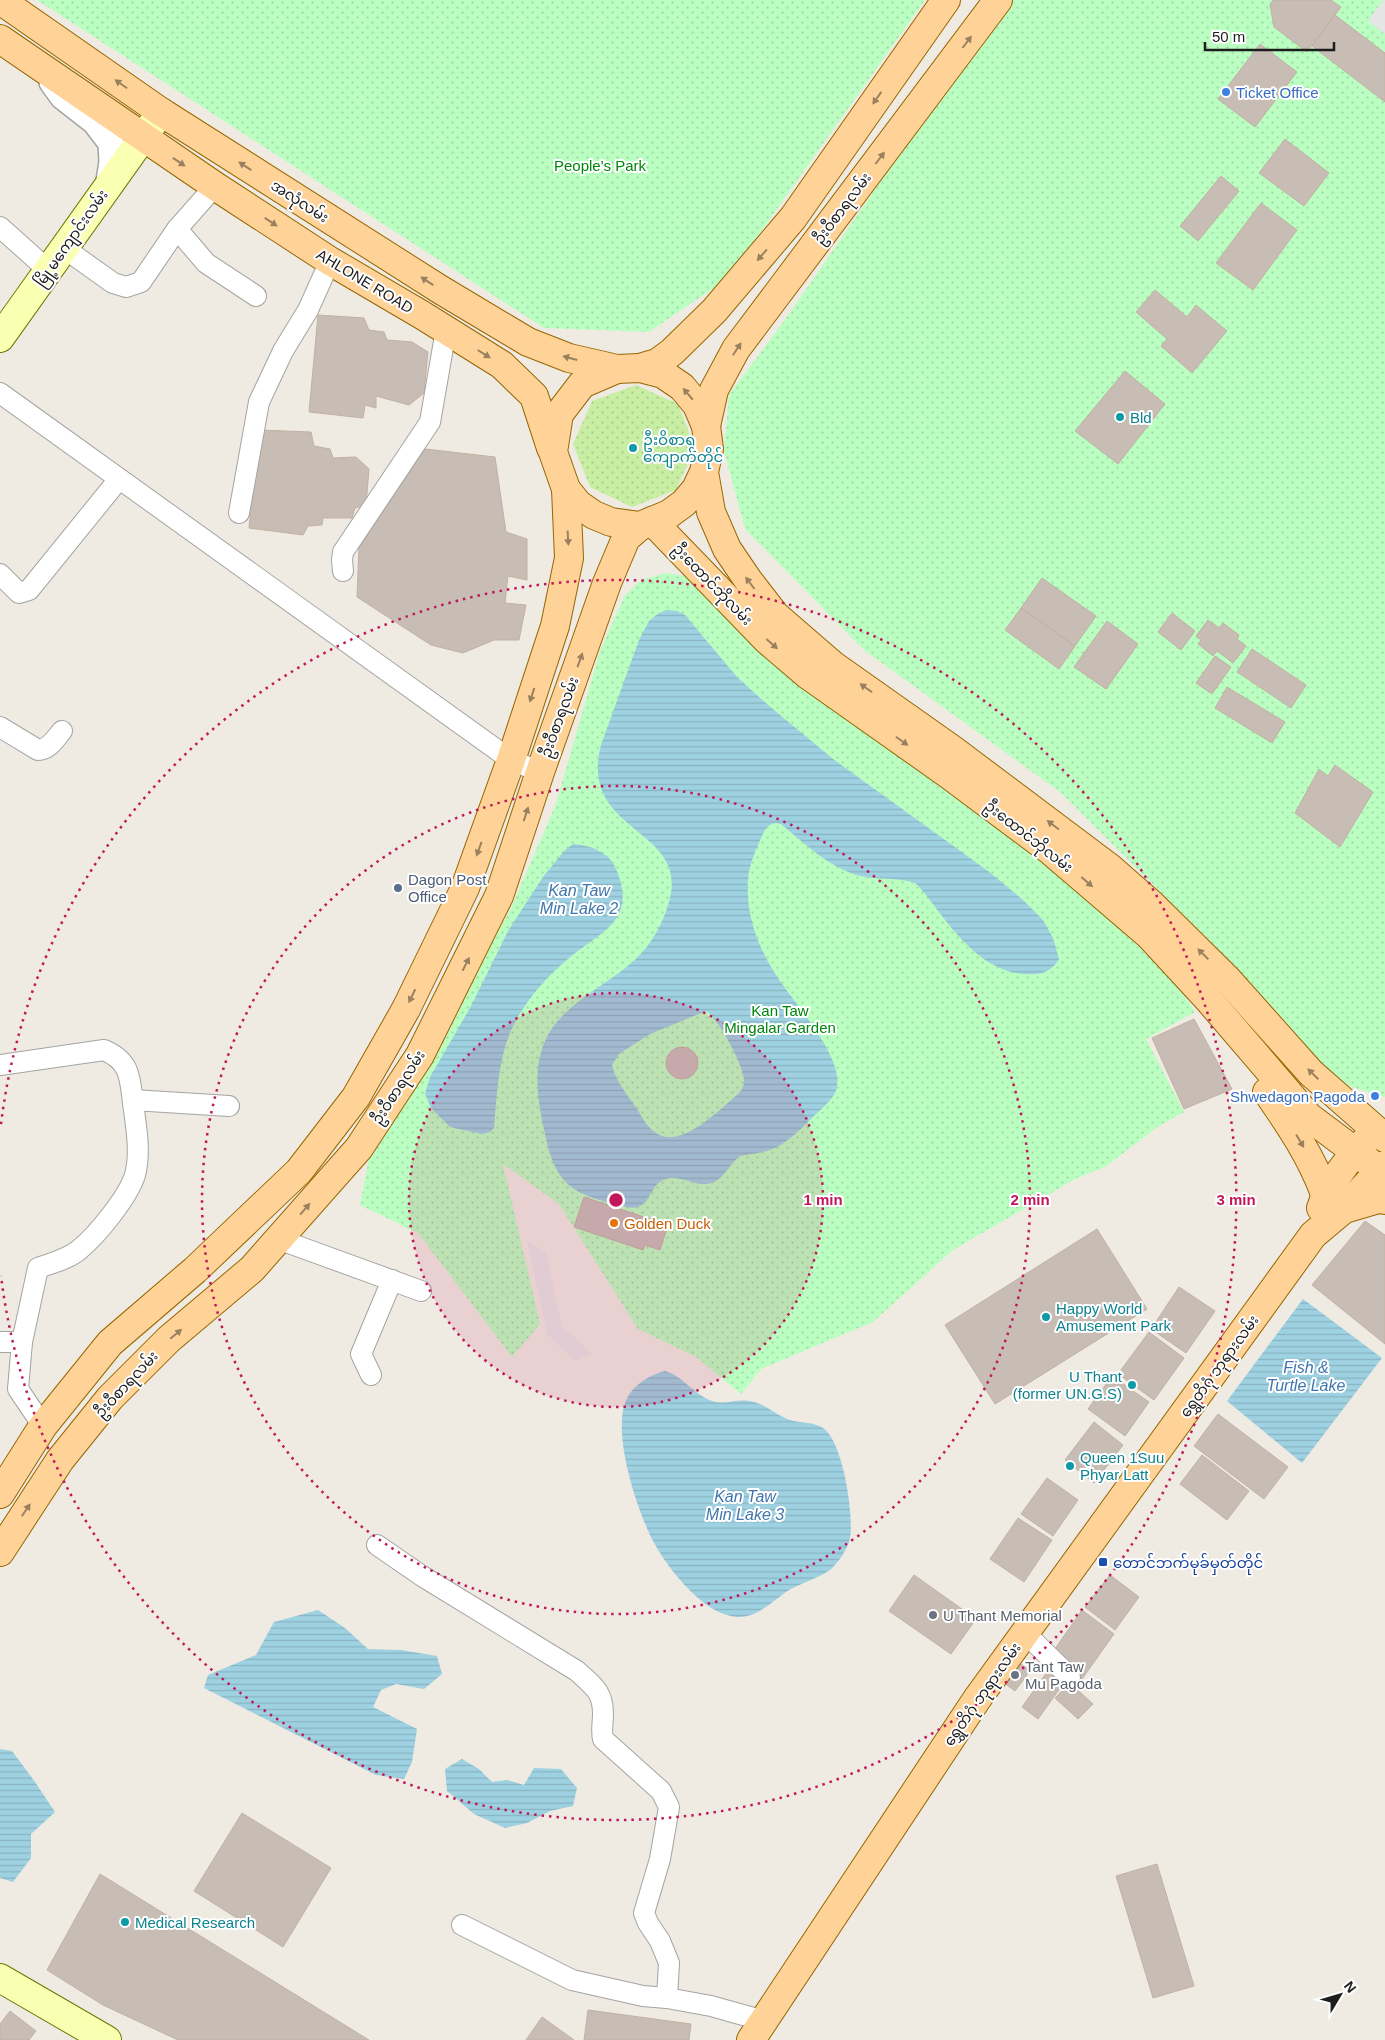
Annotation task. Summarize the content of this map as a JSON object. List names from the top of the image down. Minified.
{"streets":{"main road":["အလုံလမ်း","ဦးဝီစာရလမ်း","မြို့မကျောင်းလမ်း","AHLONE ROAD","ဦးထောင်ဘိုလမ်း","ရွှေတိဂုံ ဘုရားလမ်း"]},"crossings":[["အလုံလမ်း","ဦးဝီစာရလမ်း"],["အလုံလမ်း","မြို့မကျောင်းလမ်း"],["အလုံလမ်း","AHLONE ROAD"],["အလုံလမ်း","ဦးထောင်ဘိုလမ်း"],["ဦးဝီစာရလမ်း","AHLONE ROAD"],["ဦးဝီစာရလမ်း","ဦးထောင်ဘိုလမ်း"],["မြို့မကျောင်းလမ်း","AHLONE ROAD"],["AHLONE ROAD","ဦးထောင်ဘိုလမ်း"],["ဦးထောင်ဘိုလမ်း","ရွှေတိဂုံ ဘုရားလမ်း"]],"one_way":["AHLONE ROAD"],"water":["Kan Taw Min Lake 2","Fish & Turtle Lake","Kan Taw Min Lake 3"],"parks":["People's Park","Kan Taw Mingalar Garden"],"places":{"other":["Ticket Office","Bld","ဦးဝိစာရ ကျောက်တိုင်","Dagon Post Office","Shwedagon Pagoda","Golden Duck","Happy World Amusement Park","U Thant (former UN.G.S)","Queen 1Suu Phyar Latt","U Thant Memorial","Tant Taw Mu Pagoda","Medical Research"],"transit":["တောင်ဘက်မုခ်မှတ်တိုင်"]},"scale_bar":"50 m","north":"top right","rings":["1 min","2 min","3 min"]}
